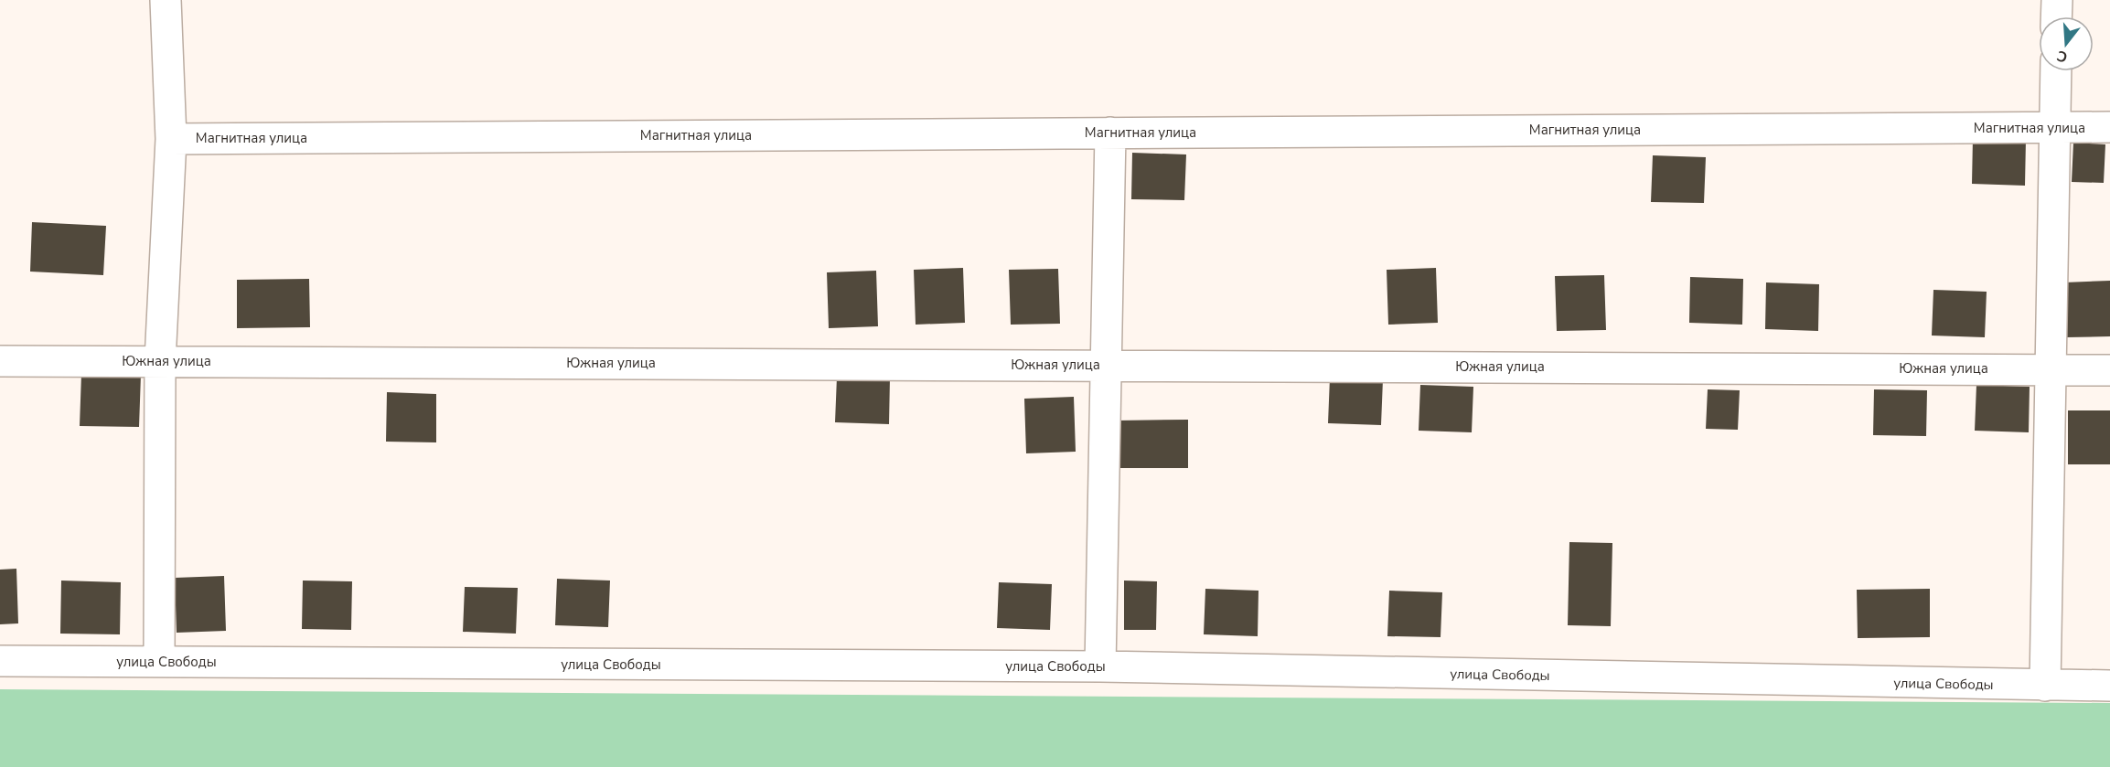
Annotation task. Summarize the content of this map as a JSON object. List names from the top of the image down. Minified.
{"streets":{"street":["Магнитная улица","Южная улица","улица Свободы"]},"north":"bottom"}
